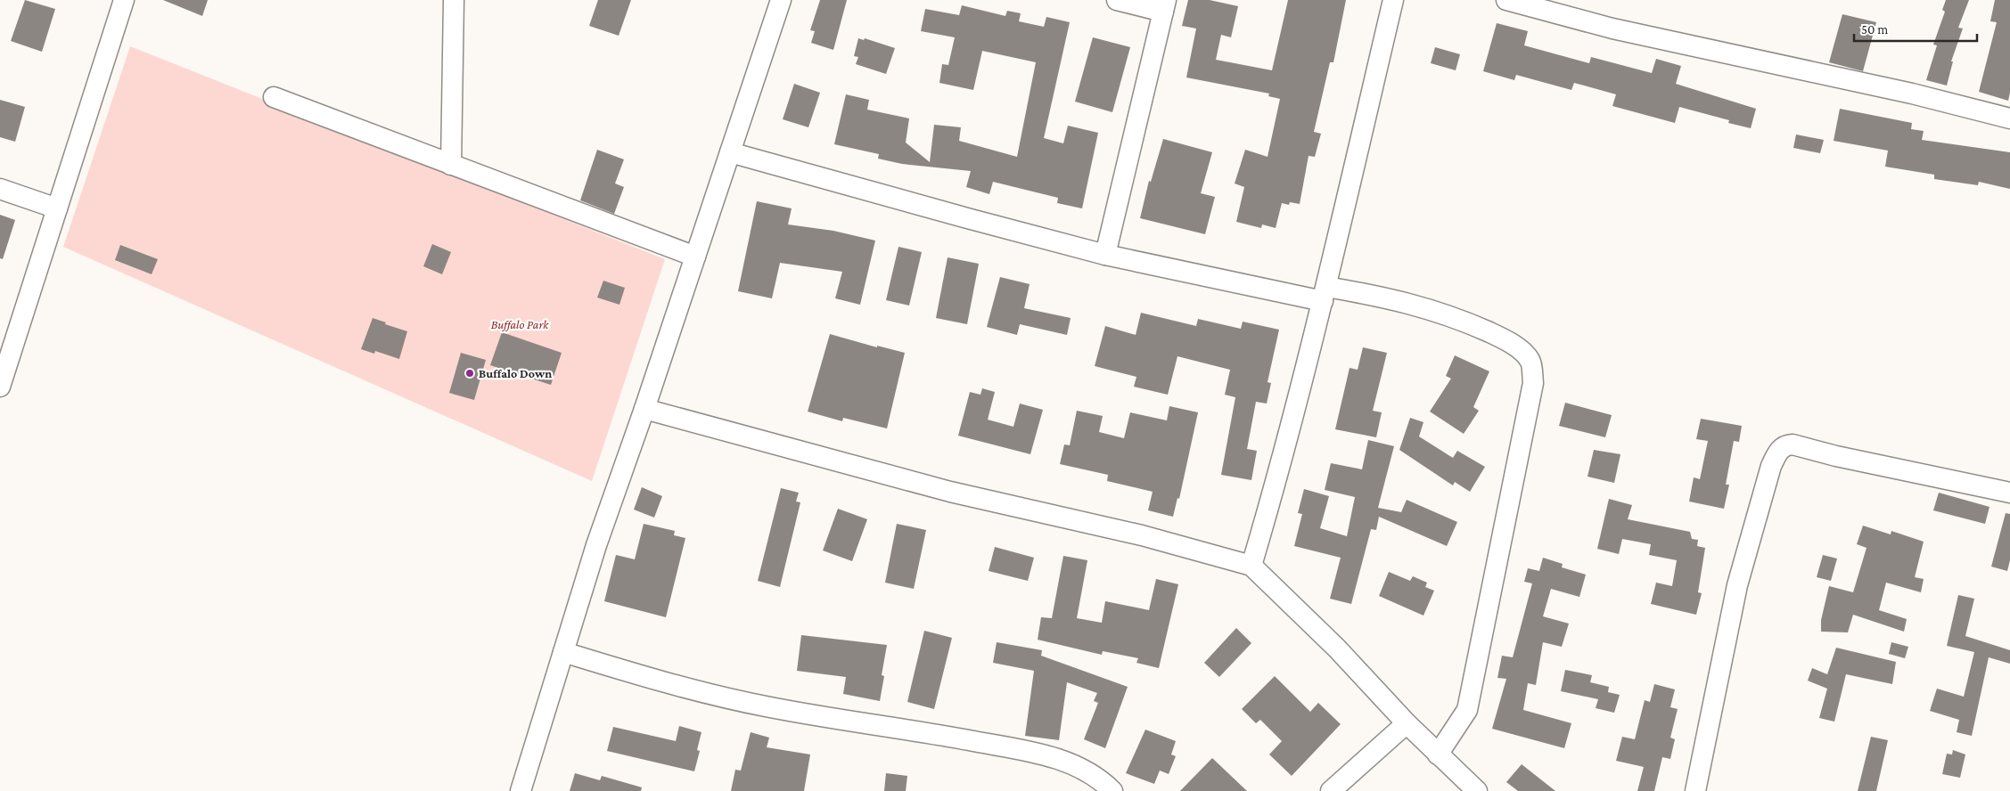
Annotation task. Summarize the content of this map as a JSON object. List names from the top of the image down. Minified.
{"parks":["Buffalo Park"],"places":["Buffalo Down"],"scale_bar":"50 m"}
